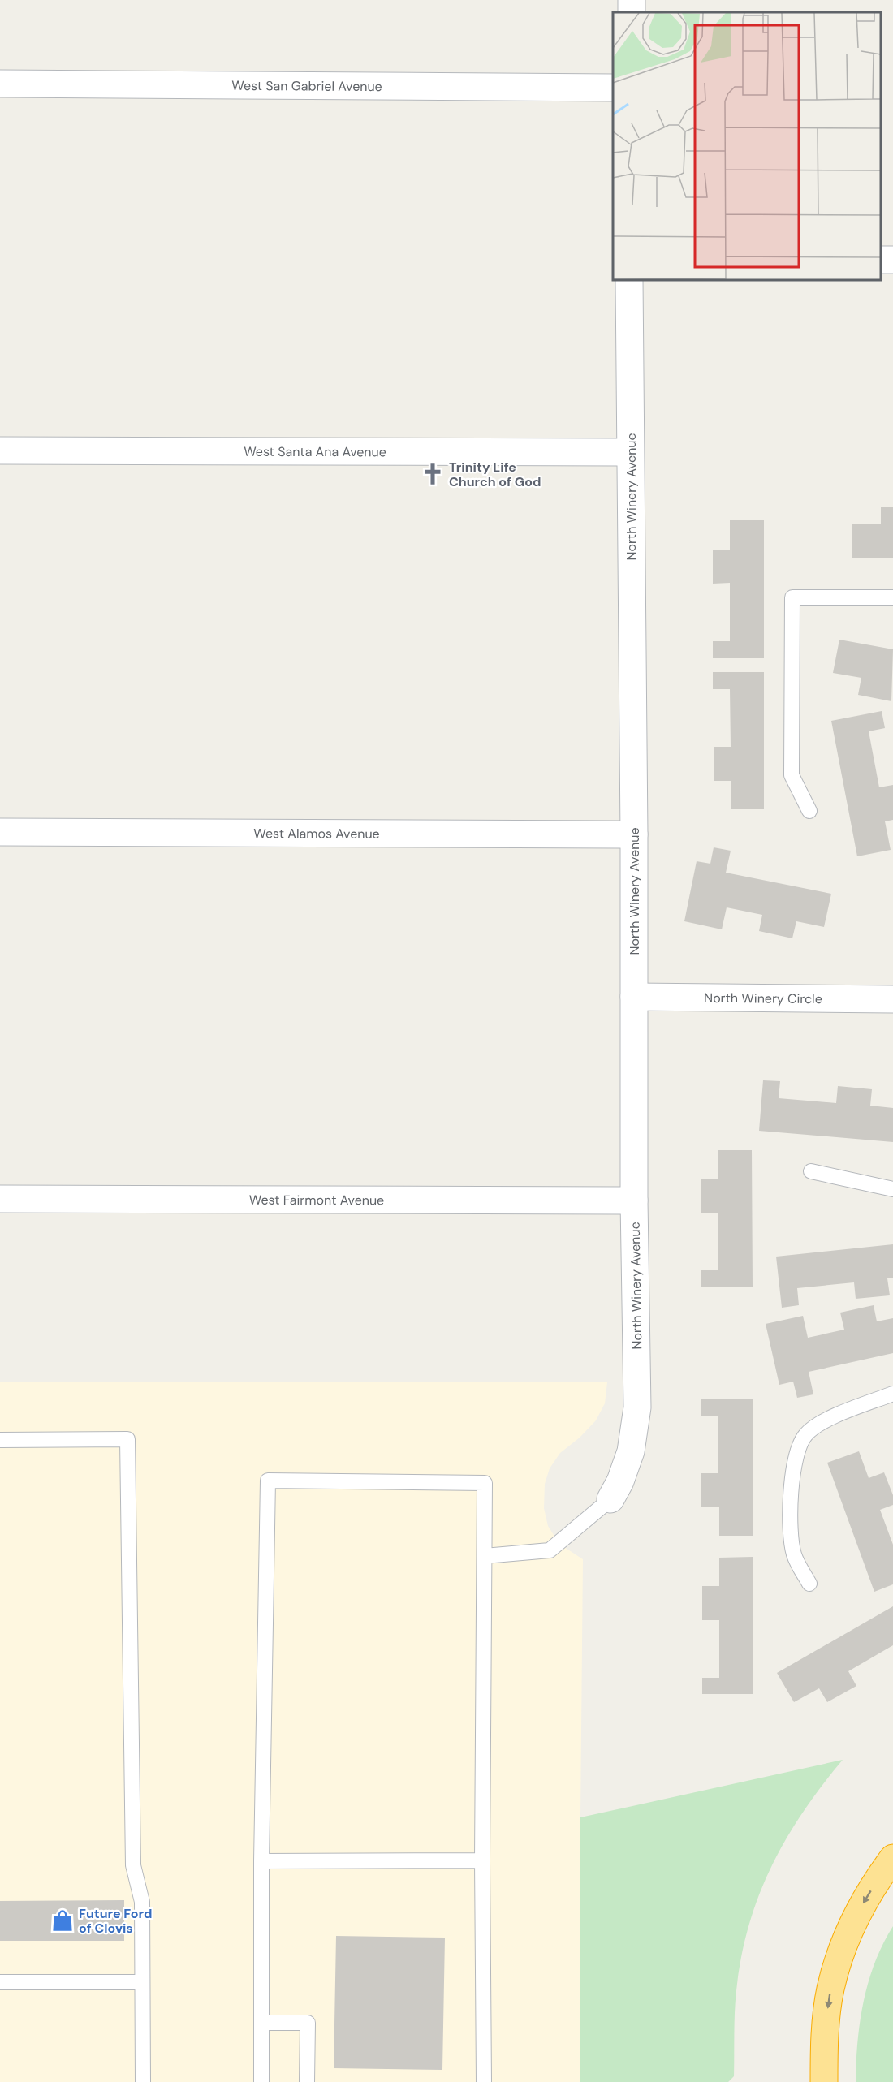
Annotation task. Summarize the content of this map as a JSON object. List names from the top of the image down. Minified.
{"streets":{"street":["West San Gabriel Avenue","West Santa Ana Avenue","North Winery Avenue","West Alamos Avenue","North Winery Circle","West Fairmont Avenue"]},"crossings":[["West Santa Ana Avenue","North Winery Avenue"],["North Winery Avenue","West Alamos Avenue"],["North Winery Avenue","North Winery Circle"],["North Winery Avenue","West Fairmont Avenue"]],"places":{"church":["Trinity Life Church of God"],"shop":["Future Ford of Clovis"]}}
